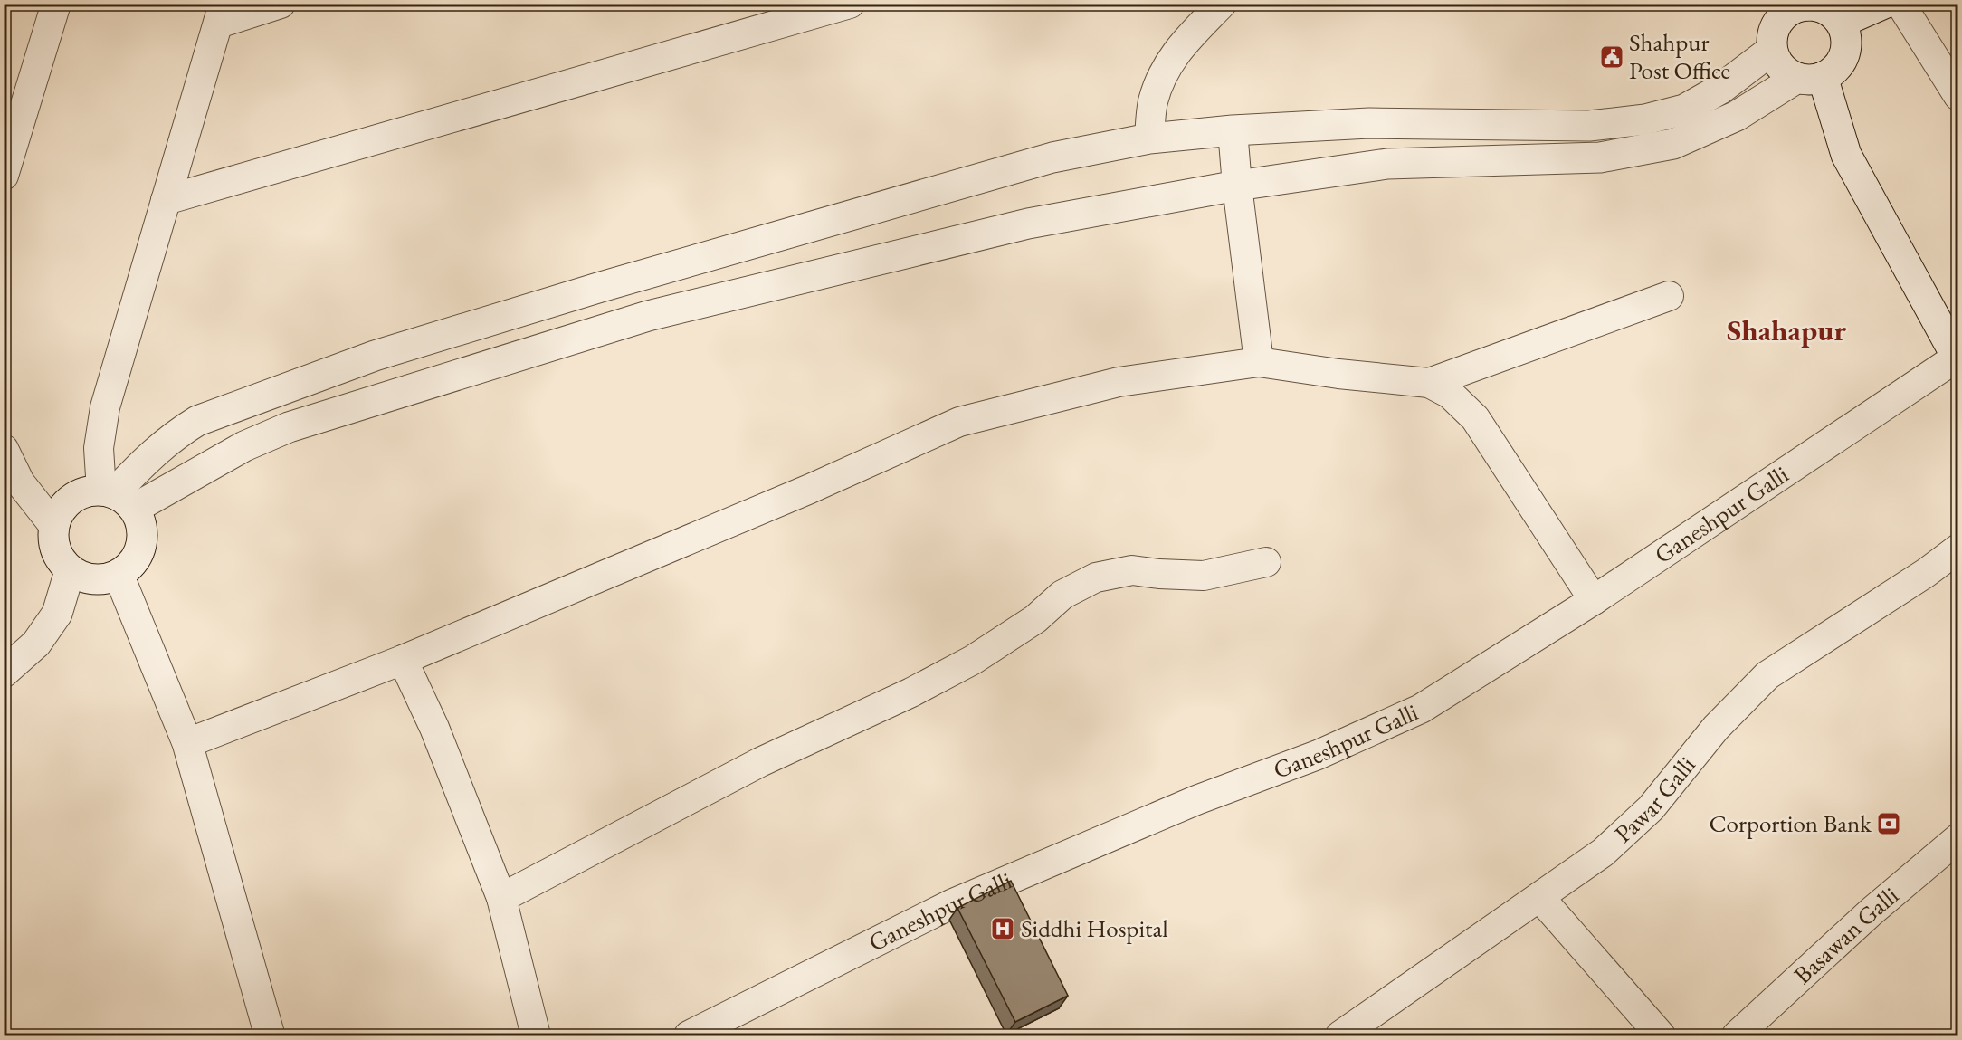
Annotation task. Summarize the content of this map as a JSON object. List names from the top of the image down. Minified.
{"streets":{"street":["Ganeshpur Galli","Pawar Galli","Basawan Galli"]},"districts":["Shahapur"],"places":{"public building":["Shahpur Post Office"],"bank":["Corportion Bank"],"hospital":["Siddhi Hospital"]}}
